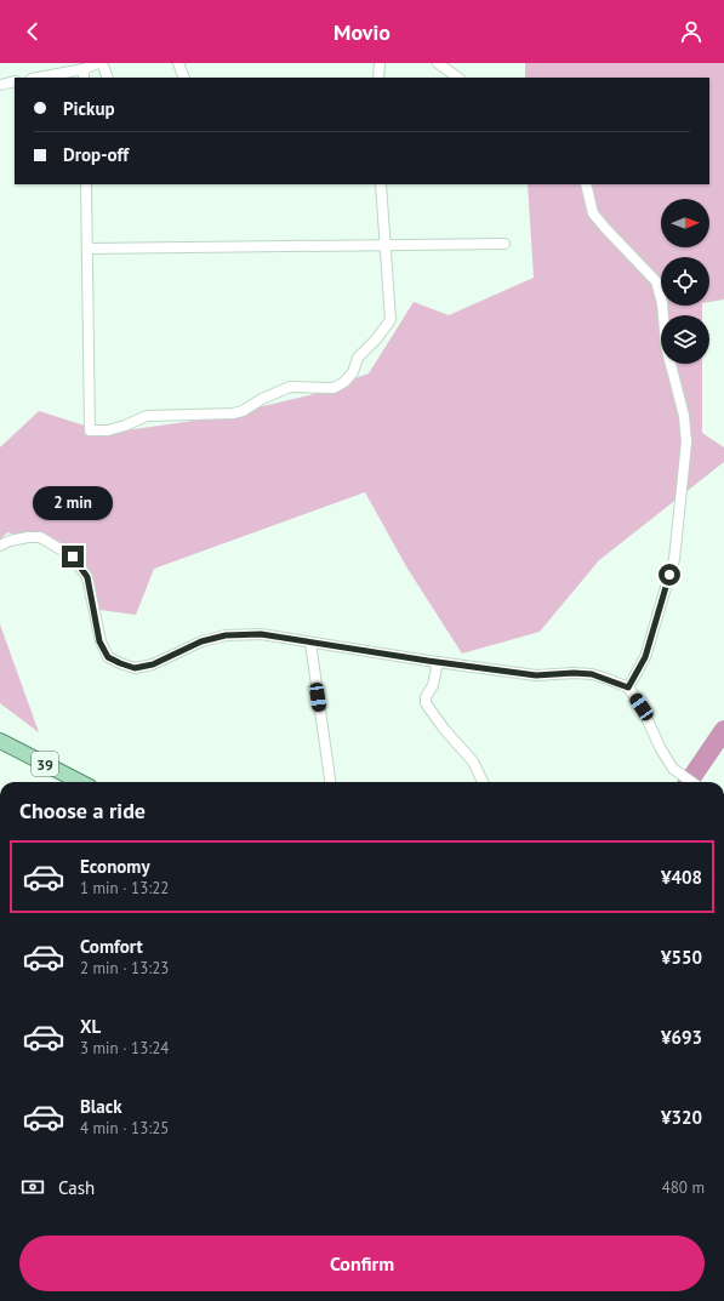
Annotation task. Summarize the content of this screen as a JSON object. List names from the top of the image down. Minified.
{"streets":{"main road":["39"]},"north":"right","page":{"header":"Movio","banner":["Pickup","Drop-off"],"bubble":"2 min","heading":"Choose a ride","list":[{"name":"Economy","note":"1 min · 13:22","value":"¥408"},{"name":"Comfort","note":"2 min · 13:23","value":"¥550"},{"name":"XL","note":"3 min · 13:24","value":"¥693"},{"name":"Black","note":"4 min · 13:25","value":"¥320"}],"pay":["Cash","480 m"],"buttons":"Confirm"}}
